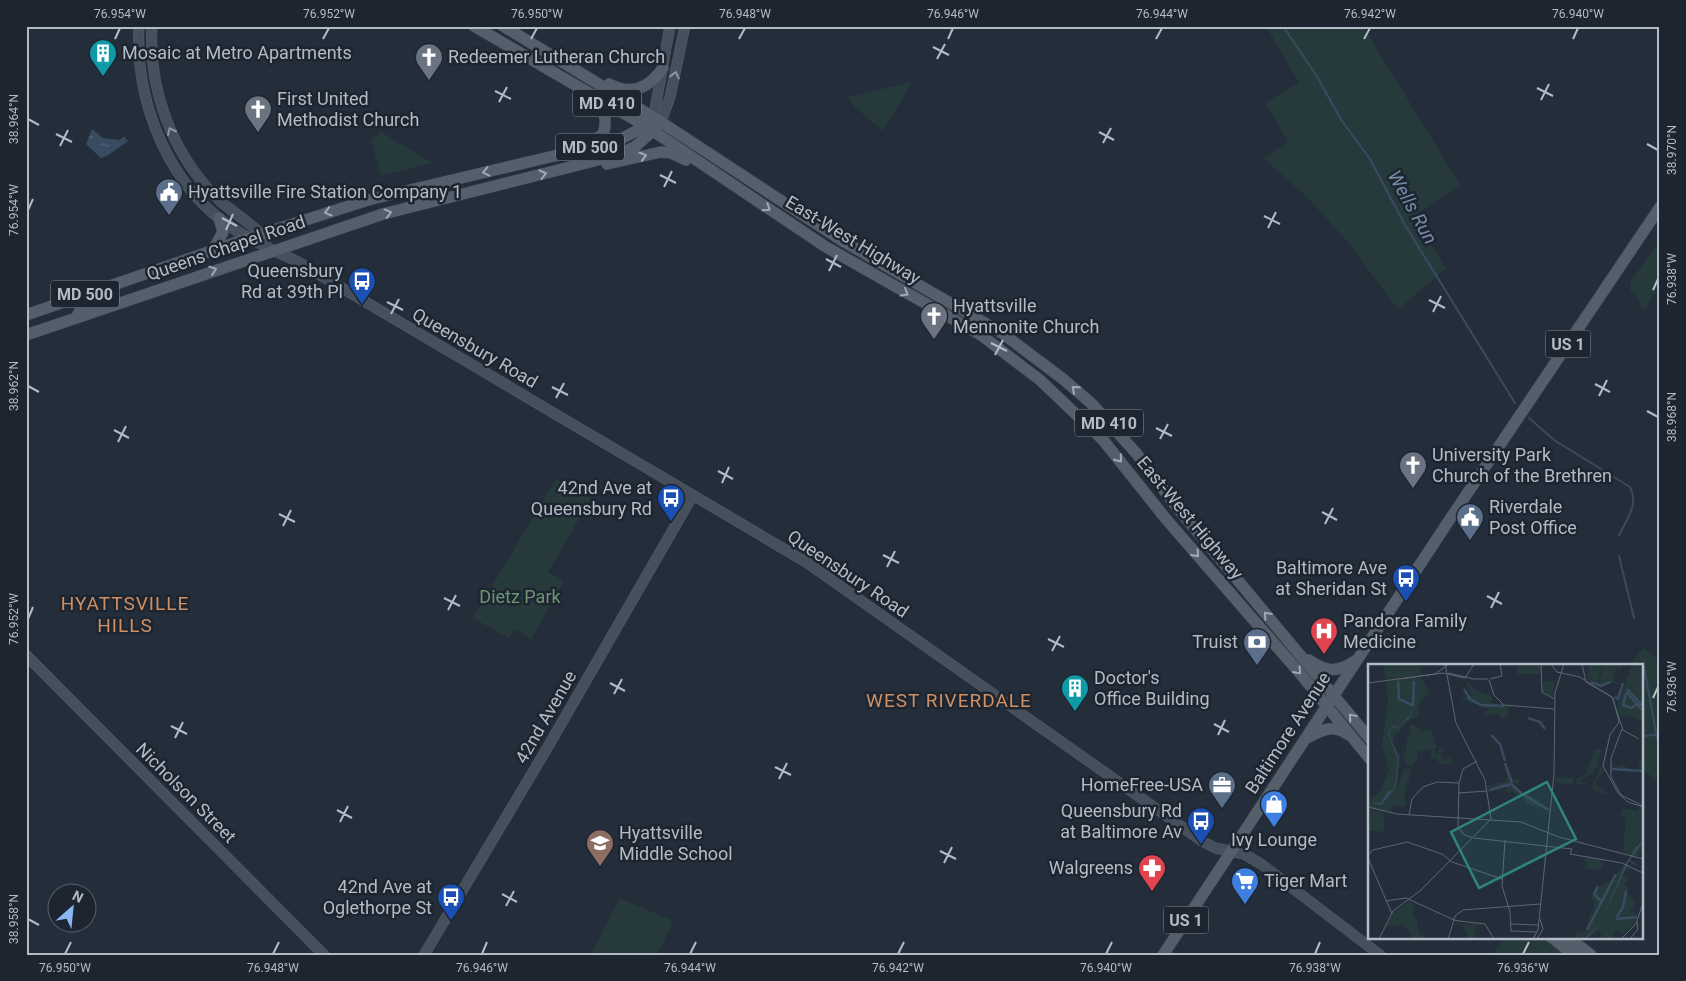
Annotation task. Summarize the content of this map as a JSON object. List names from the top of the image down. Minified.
{"streets":{"main road":["MD 410","MD 500","East-West Highway","Queens Chapel Road","US 1","Baltimore Avenue"],"street":["Queensbury Road","42nd Avenue","Nicholson Street"]},"crossings":[["East-West Highway","Queens Chapel Road"],["East-West Highway","Baltimore Avenue"],["Queens Chapel Road","Queensbury Road"],["Queensbury Road","42nd Avenue"],["Queensbury Road","Baltimore Avenue"]],"districts":["HYATTSVILLE HILLS","WEST RIVERDALE"],"water":["Wells Run"],"parks":["Dietz Park"],"places":{"building":["Mosaic at Metro Apartments","Doctor's Office Building"],"church":["Redeemer Lutheran Church","First United Methodist Church","Hyattsville Mennonite Church","University Park Church of the Brethren"],"public building":["Hyattsville Fire Station Company 1","Riverdale Post Office"],"bus stop":["Queensbury Rd at 39th Pl","42nd Ave at Queensbury Rd","Baltimore Ave at Sheridan St","Queensbury Rd at Baltimore Av","42nd Ave at Oglethorpe St"],"hospital":["Pandora Family Medicine"],"bank":["Truist"],"office":["HomeFree-USA"],"shop":["Ivy Lounge"],"school or university":["Hyattsville Middle School"],"pharmacy":["Walgreens"],"supermarket":["Tiger Mart"]},"north":"top right","coordinates":["76.954°W","76.952°W","76.950°W","76.948°W","76.946°W","76.944°W","76.942°W","76.940°W","38.964°N","38.970°N","76.938°W","38.962°N","38.968°N","76.936°W","38.958°N"]}
